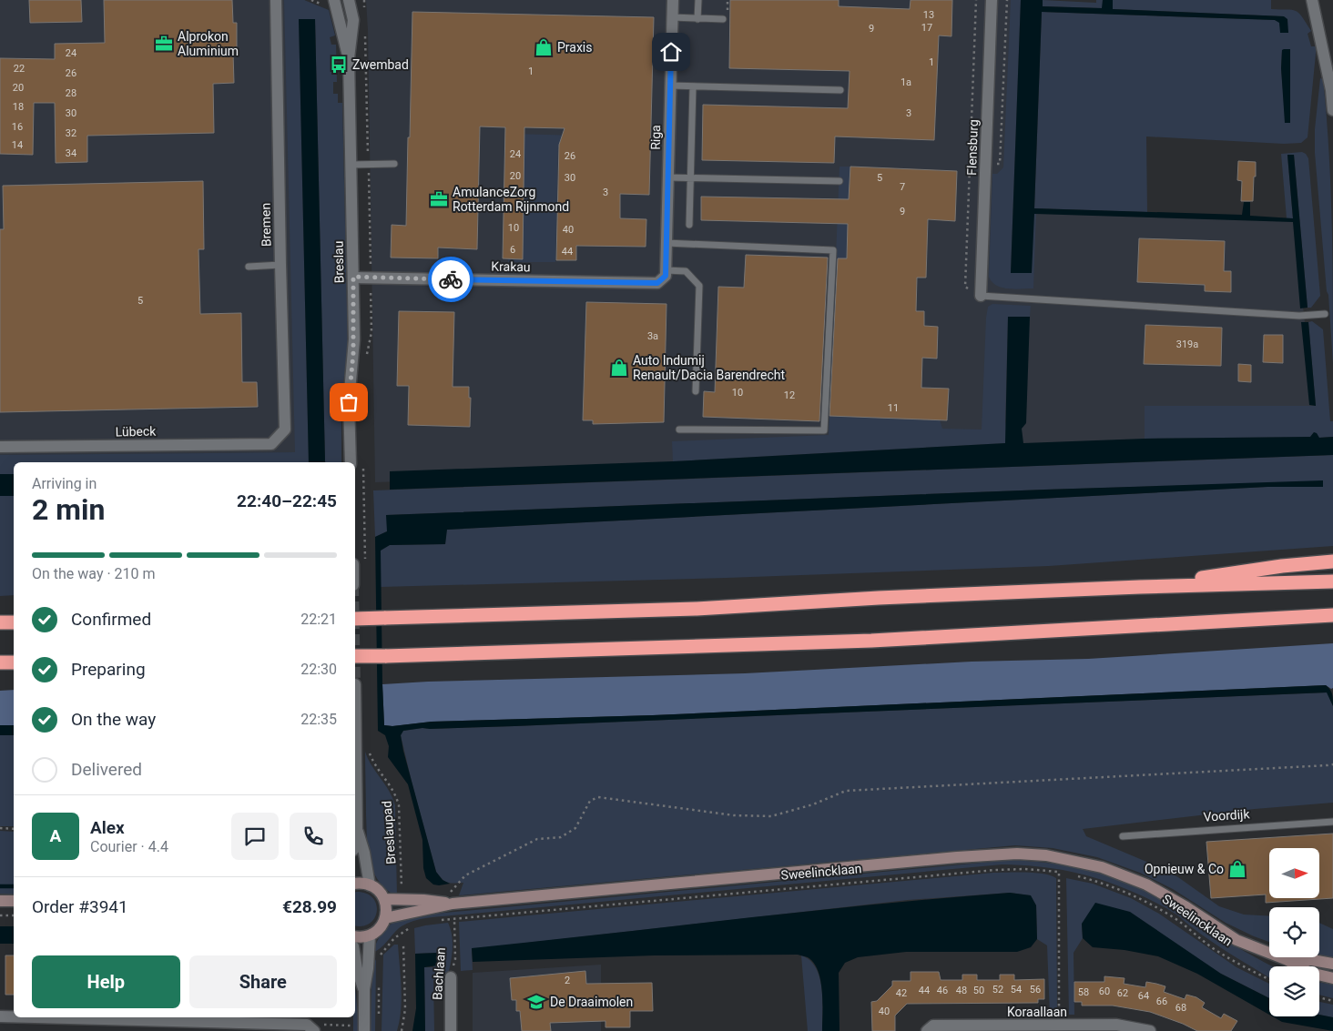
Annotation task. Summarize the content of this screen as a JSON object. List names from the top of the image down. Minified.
{"streets":{"main road":["Sweelincklaan"],"street":["Riga","Flensburg","Bremen","Breslau","Krakau","Lübeck","Bachlaan","Koraallaan"],"lane":["Voordijk"],"path":["Breslaupad"]},"crossings":[["Riga","Krakau"],["Bremen","Lübeck"],["Breslau","Krakau"],["Sweelincklaan","Bachlaan"],["Sweelincklaan","Koraallaan"]],"places":{"office":["Alprokon Aluminium","AmulanceZorg Rotterdam Rijnmond"],"shop":["Praxis","Auto Indumij Renault/Dacia Barendrecht","Opnieuw & Co"],"bus stop":["Zwembad"],"school or university":["De Draaimolen"]},"house_numbers":["13","17","9","24","1","22","1","26","1a","20","28","18","30","3","16","32","14","34","24","26","20","30","5","7","3","9","10","40","6","44","5","3a","319a","10","12","11","2","52","54","56","44","46","48","50","60","58","42","62","64","66","68","40"],"north":"right","page":{"heading":["2 min","Arriving in","22:40–22:45"],"panel":["Alex","Courier · 4.4","Order #3941","€28.99"],"bar":"On the way · 210 m","list":[["Confirmed","22:21"],["Preparing","22:30"],["On the way","22:35"],"Delivered"],"round":"A","buttons":["Help","Share"]}}
